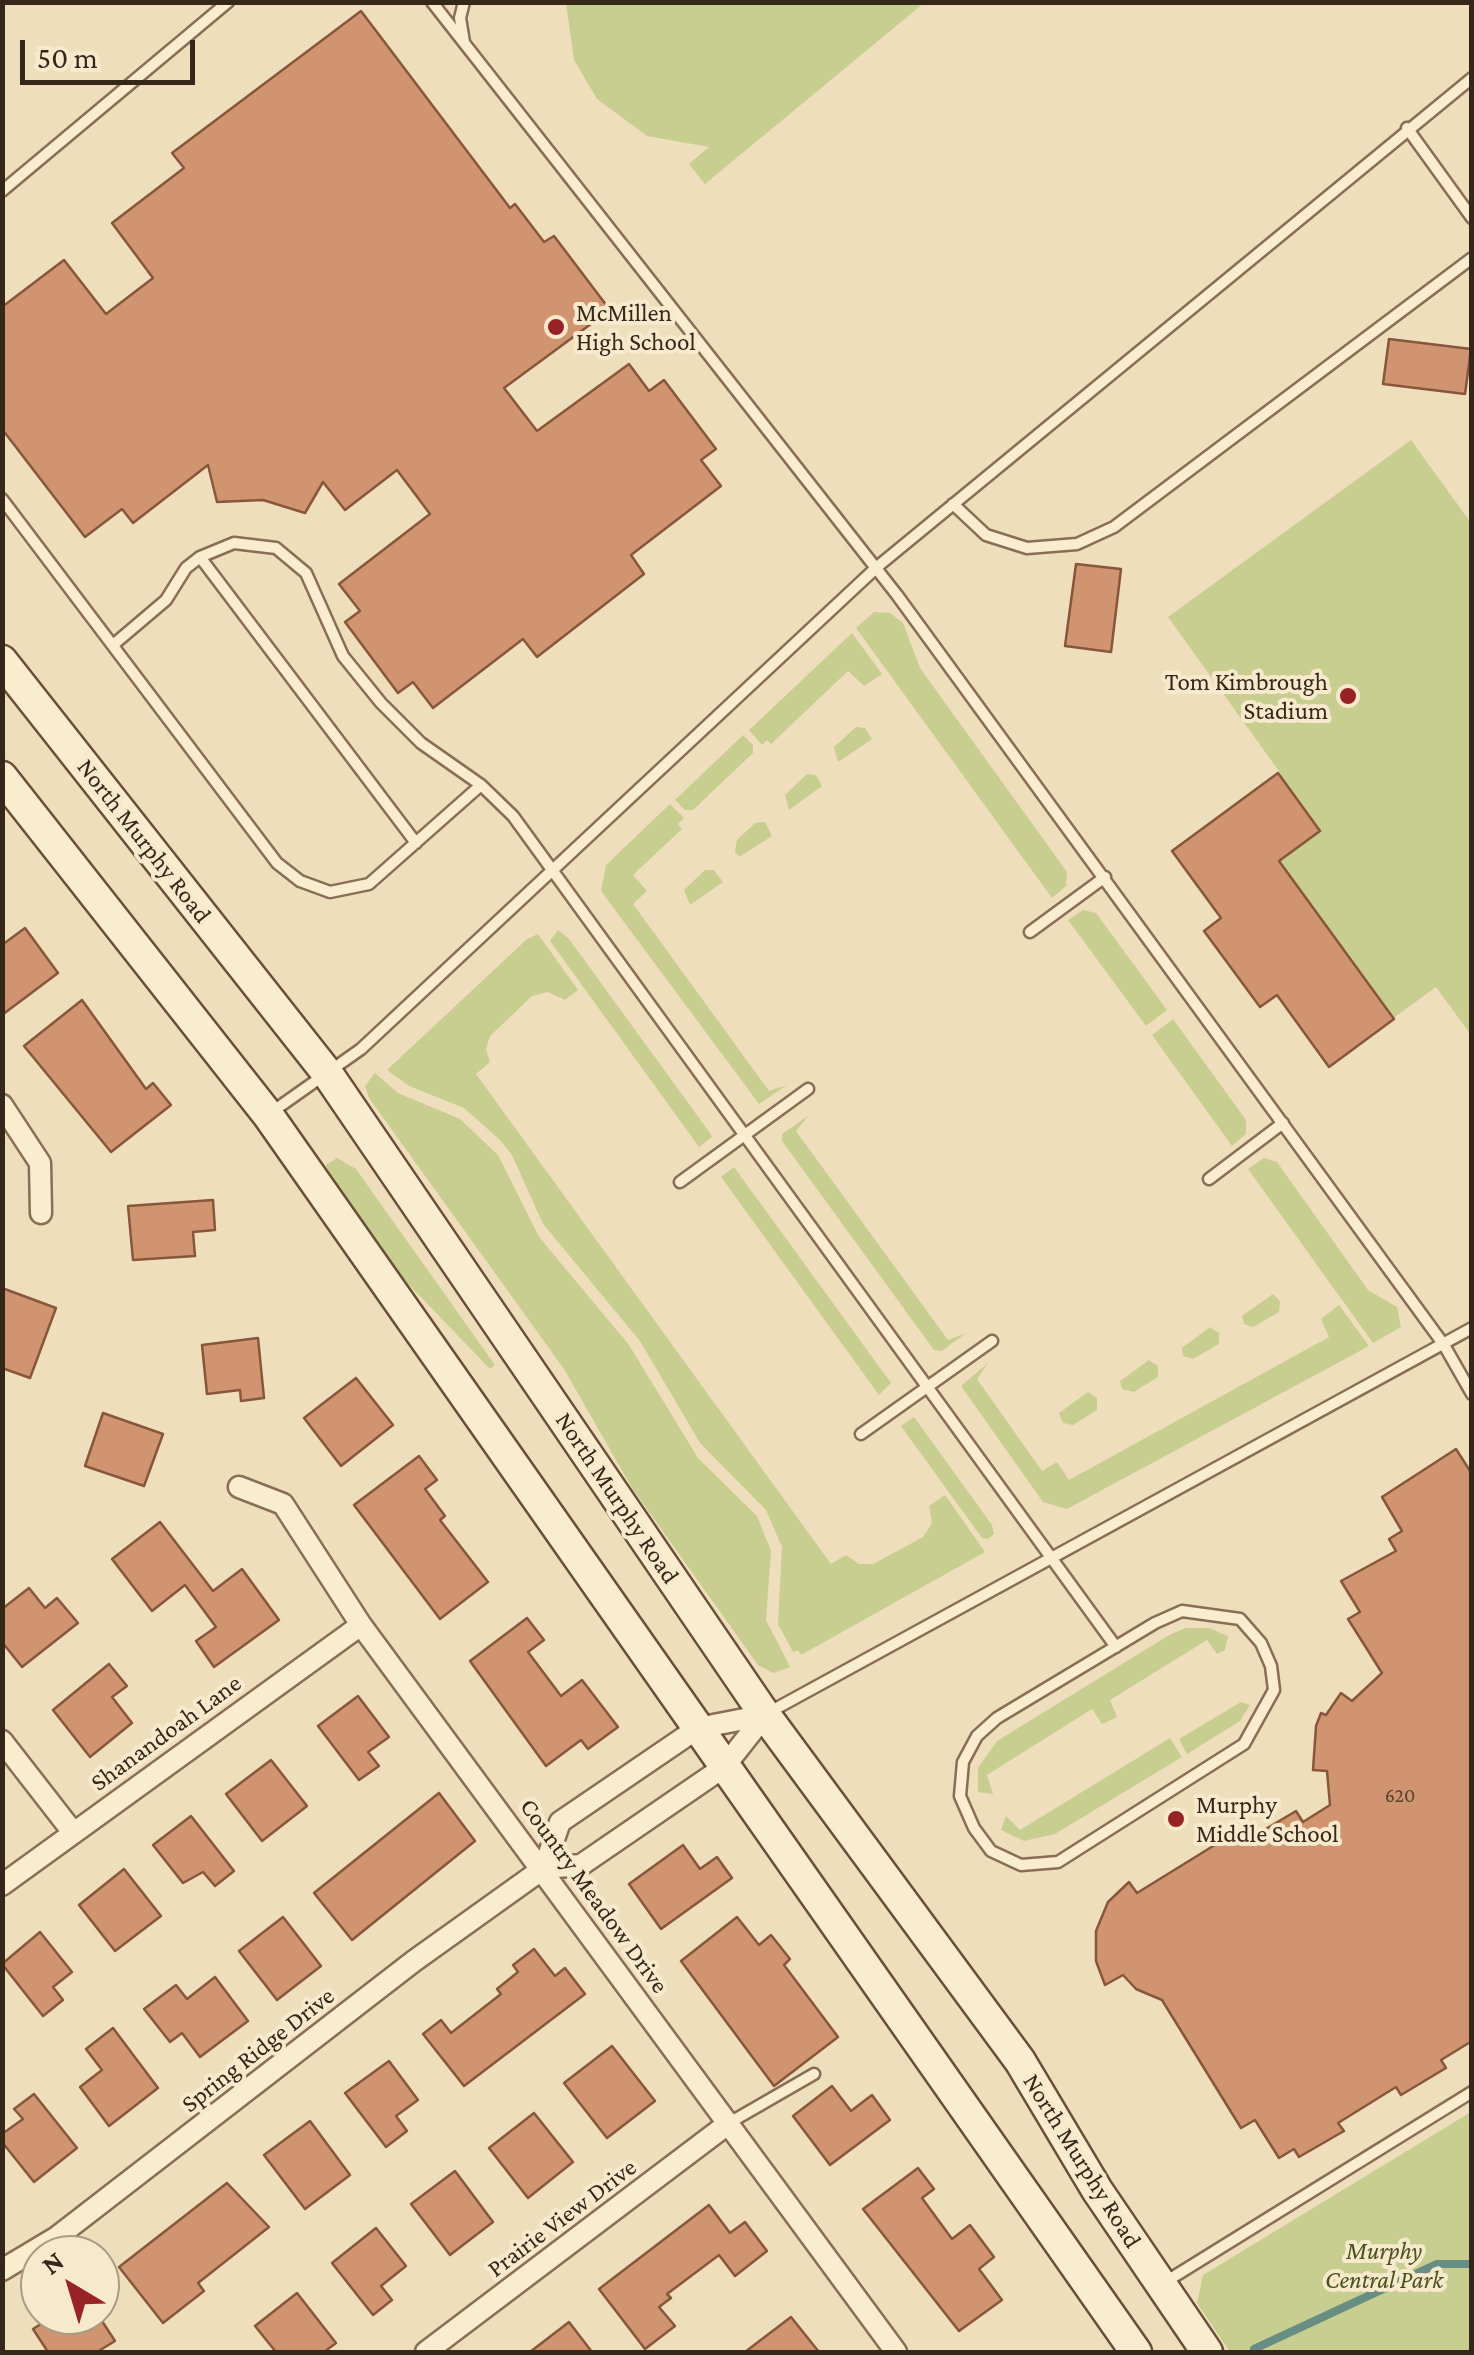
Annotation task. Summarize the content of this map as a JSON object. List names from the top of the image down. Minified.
{"streets":{"main road":["North Murphy Road"],"street":["Shanandoah Lane","Country Meadow Drive","Spring Ridge Drive","Prairie View Drive"]},"crossings":[["North Murphy Road","Spring Ridge Drive"],["Shanandoah Lane","Country Meadow Drive"],["Country Meadow Drive","Spring Ridge Drive"],["Country Meadow Drive","Prairie View Drive"]],"parks":["Murphy Central Park"],"places":["McMillen High School","Tom Kimbrough Stadium","Murphy Middle School"],"house_numbers":["620"],"scale_bar":"50 m","north":"top left"}
